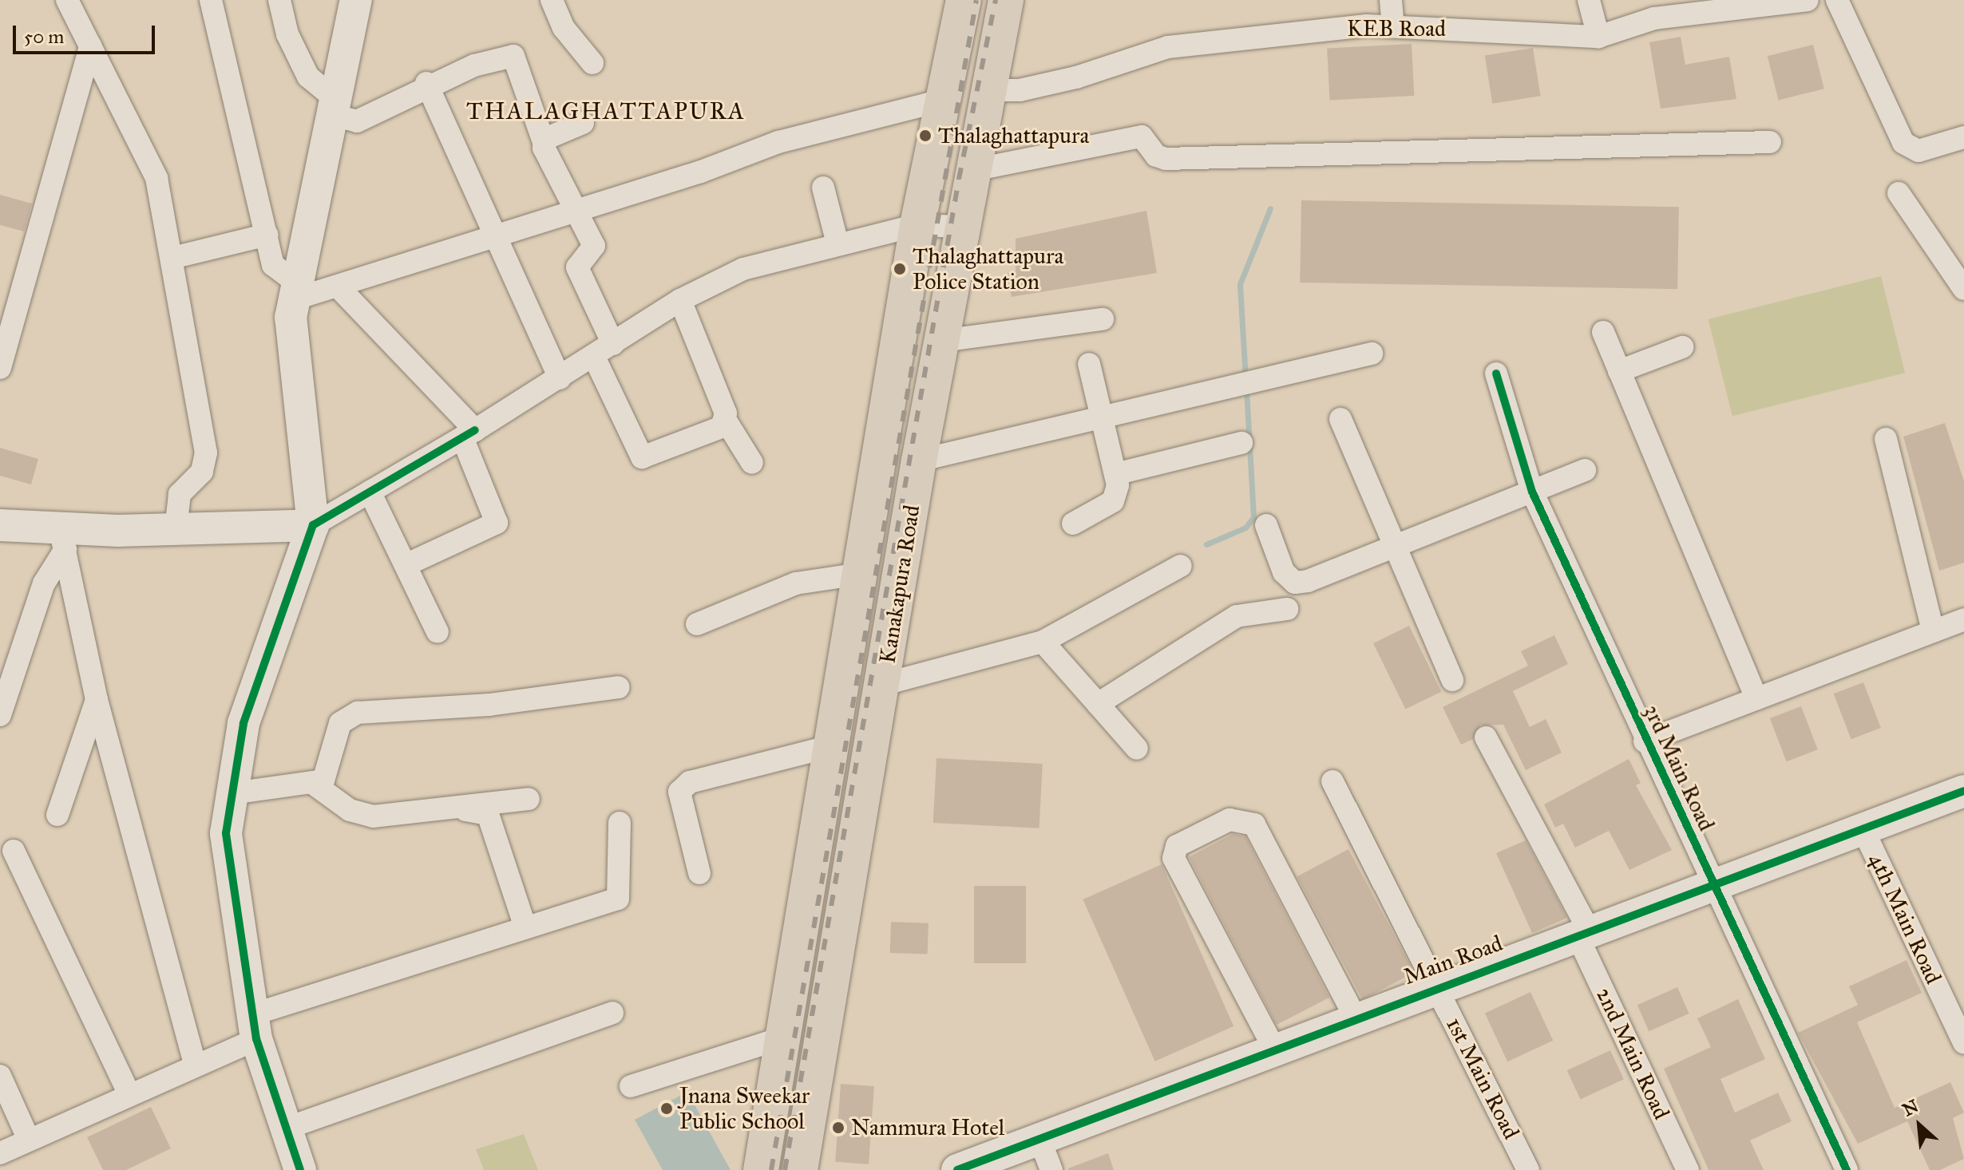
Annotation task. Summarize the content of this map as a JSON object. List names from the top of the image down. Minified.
{"streets":{"highway":["Kanakapura Road"],"street":["KEB Road","3rd Main Road","4th Main Road","Main Road","2nd Main Road","1st Main Road"]},"crossings":[["KEB Road","Kanakapura Road"],["3rd Main Road","Main Road"],["4th Main Road","Main Road"],["Main Road","2nd Main Road"],["Main Road","1st Main Road"]],"districts":["THALAGHATTAPURA"],"places":["Thalaghattapura","Thalaghattapura Police Station","Jnana Sweekar Public School","Nammura Hotel"],"scale_bar":"50 m","north":"top left"}
